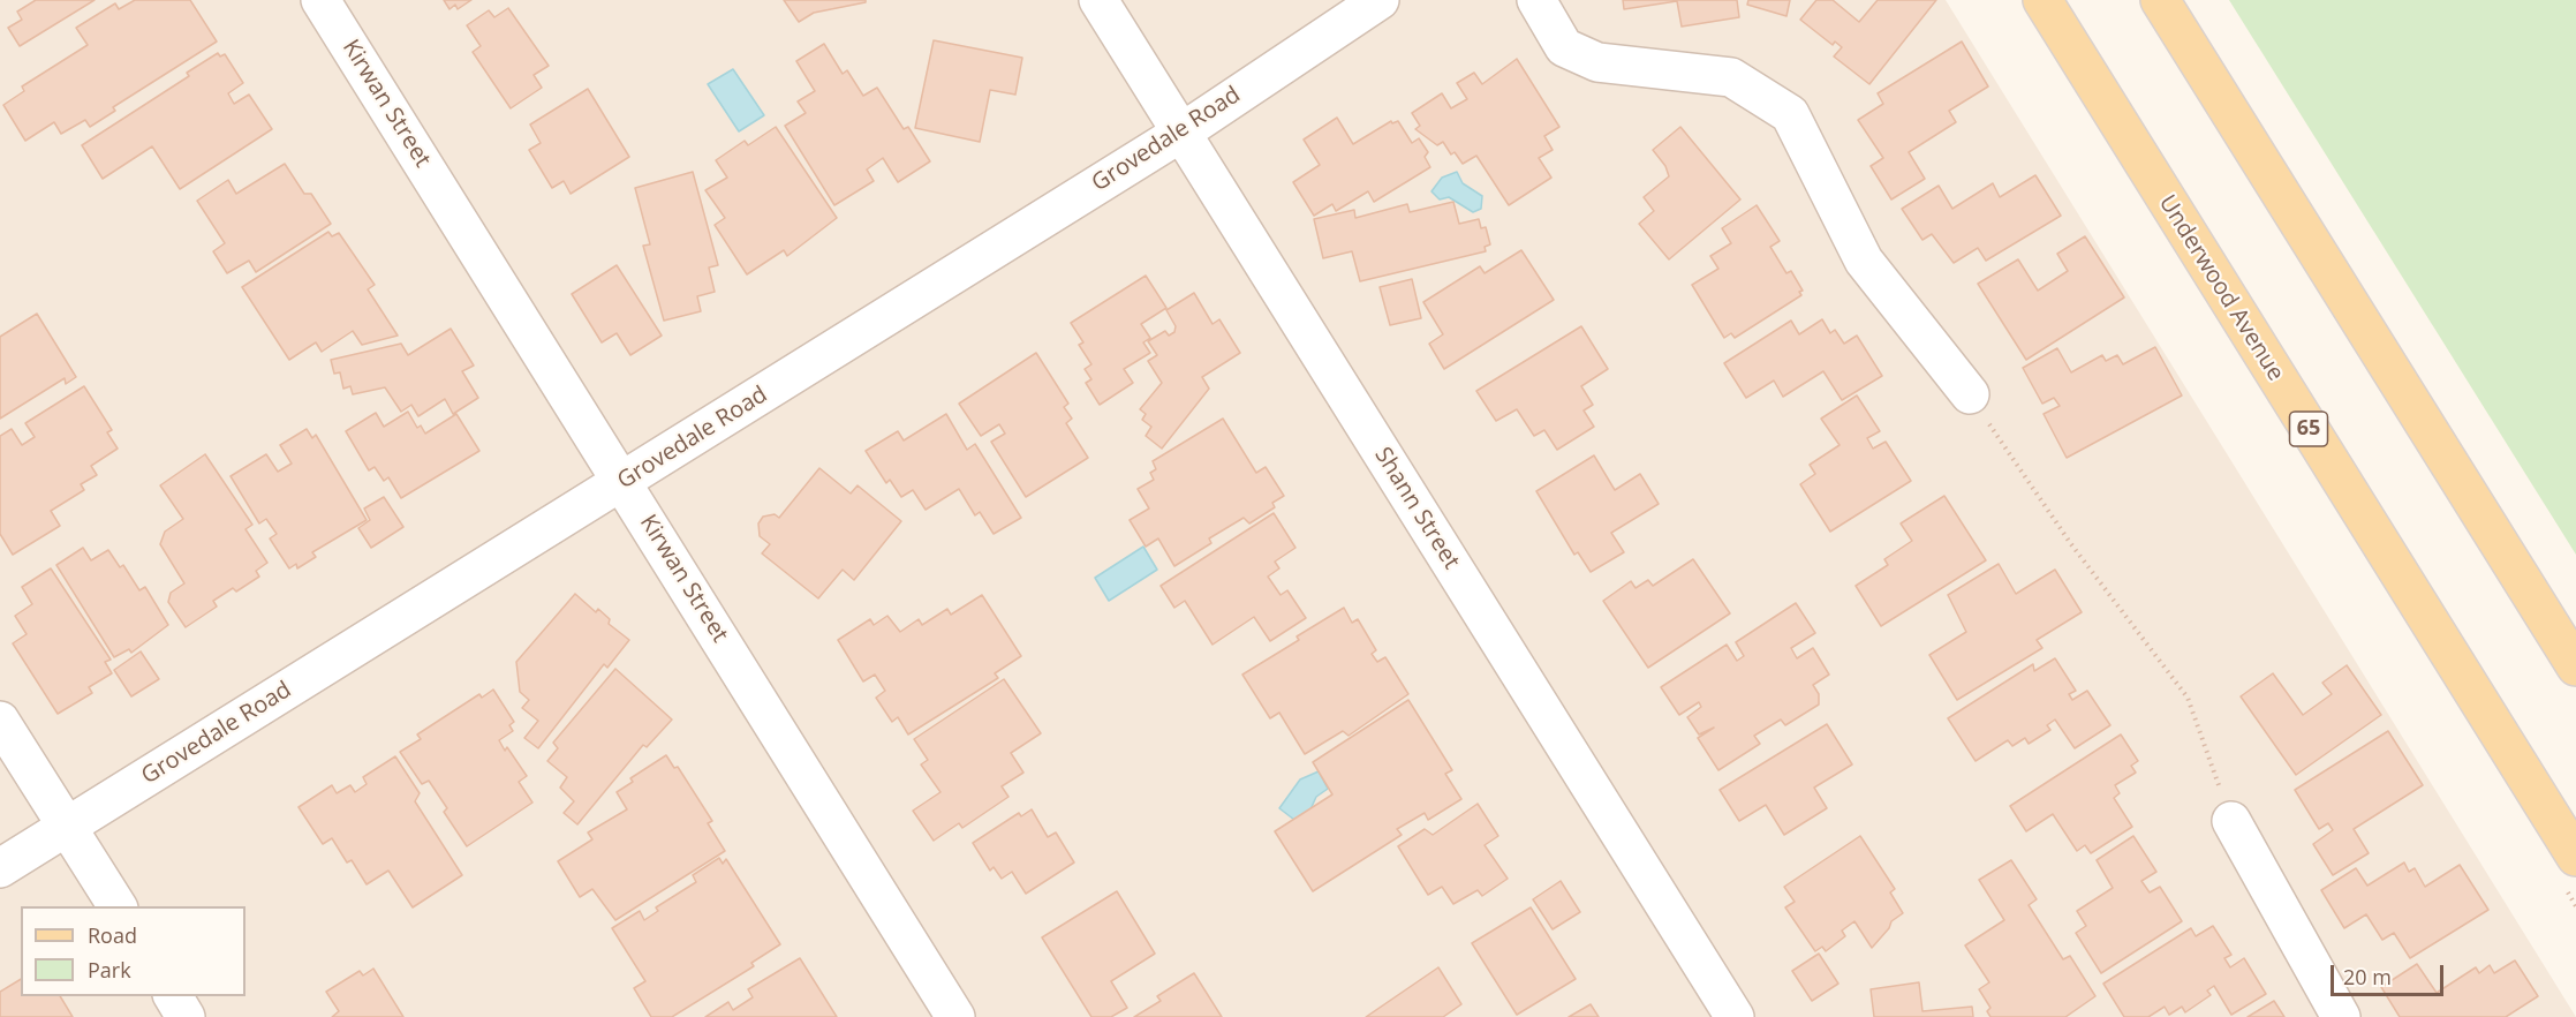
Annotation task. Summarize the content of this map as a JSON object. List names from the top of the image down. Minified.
{"streets":{"main road":["Underwood Avenue","65"],"street":["Kirwan Street","Grovedale Road","Shann Street"]},"crossings":[["Kirwan Street","Grovedale Road"],["Grovedale Road","Shann Street"]],"legend":["Road","Park"],"scale_bar":"20 m"}
